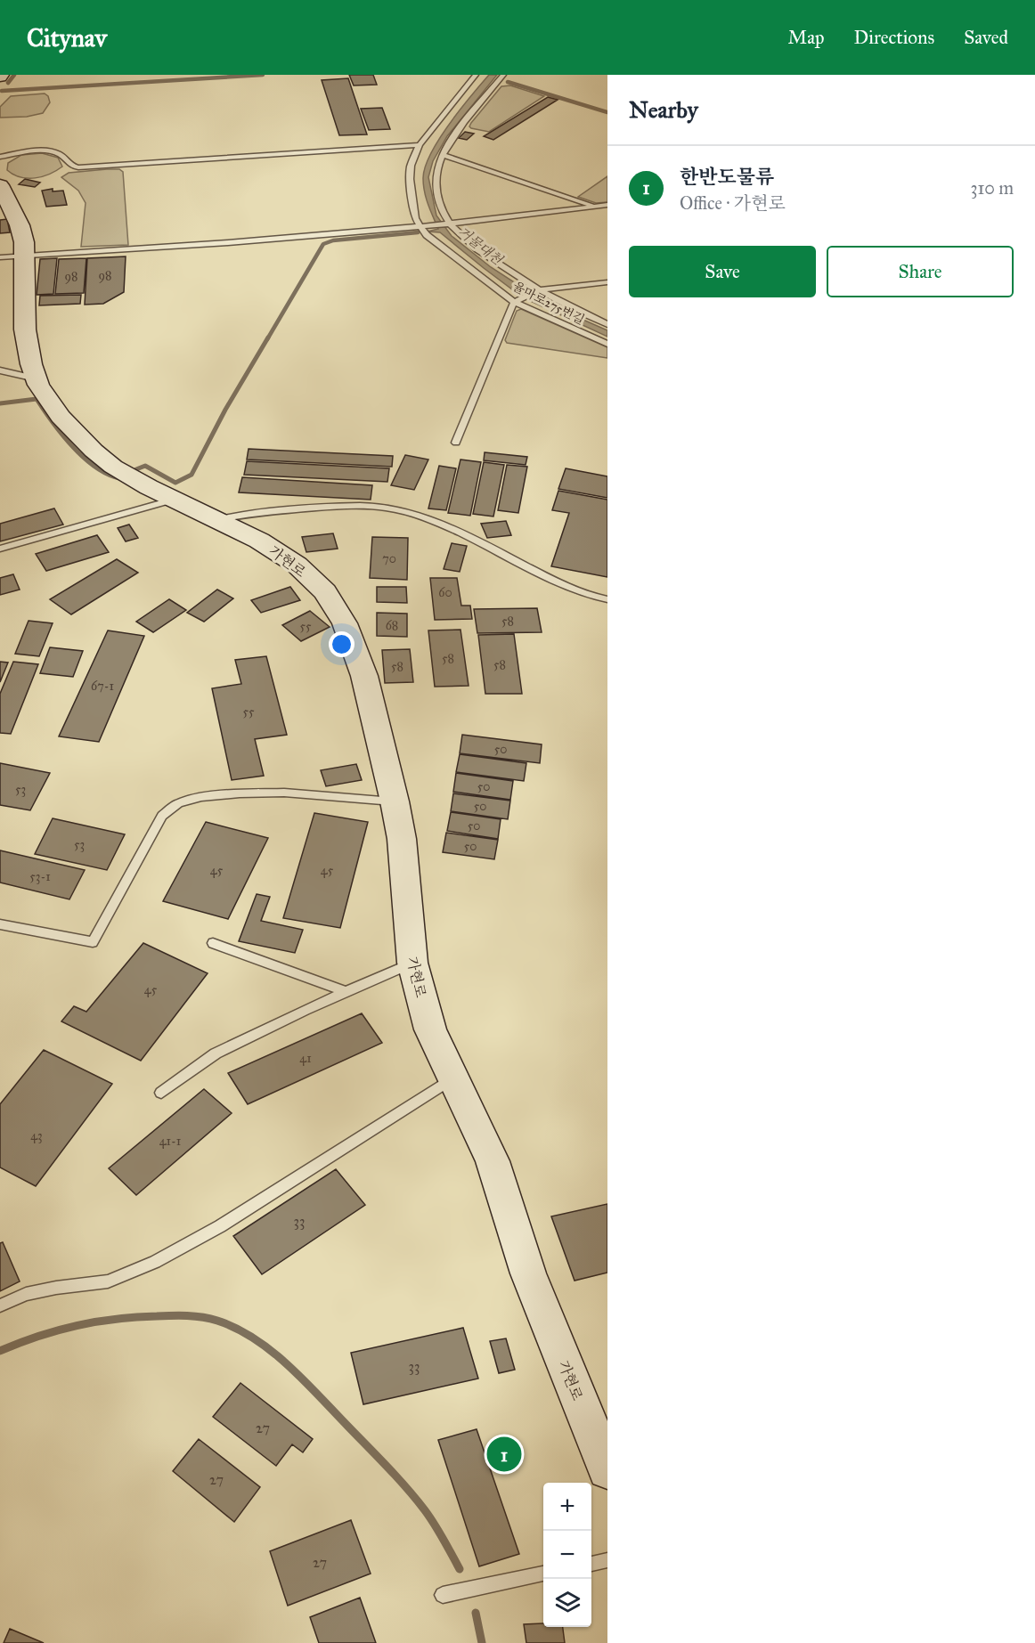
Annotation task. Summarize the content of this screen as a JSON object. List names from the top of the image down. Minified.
{"streets":{"street":["가현로"],"lane":["율마로275번길"]},"water":["거물대천"],"house_numbers":["98","98","70","60","58","68","55","58","58","58","67-1","55","50","50","53","50","50","53","50","45","45","53-1","45","41","43","41-1","33","33","27","27","27"],"page":{"header":"Citynav","nav":["Map","Directions","Saved"],"heading":"Nearby","list":[{"mark":"1","name":"한반도물류","note":"Office · 가현로","value":"310 m"}],"buttons":["Save","Share"],"pins":"1","map_buttons":["+","−"]}}
